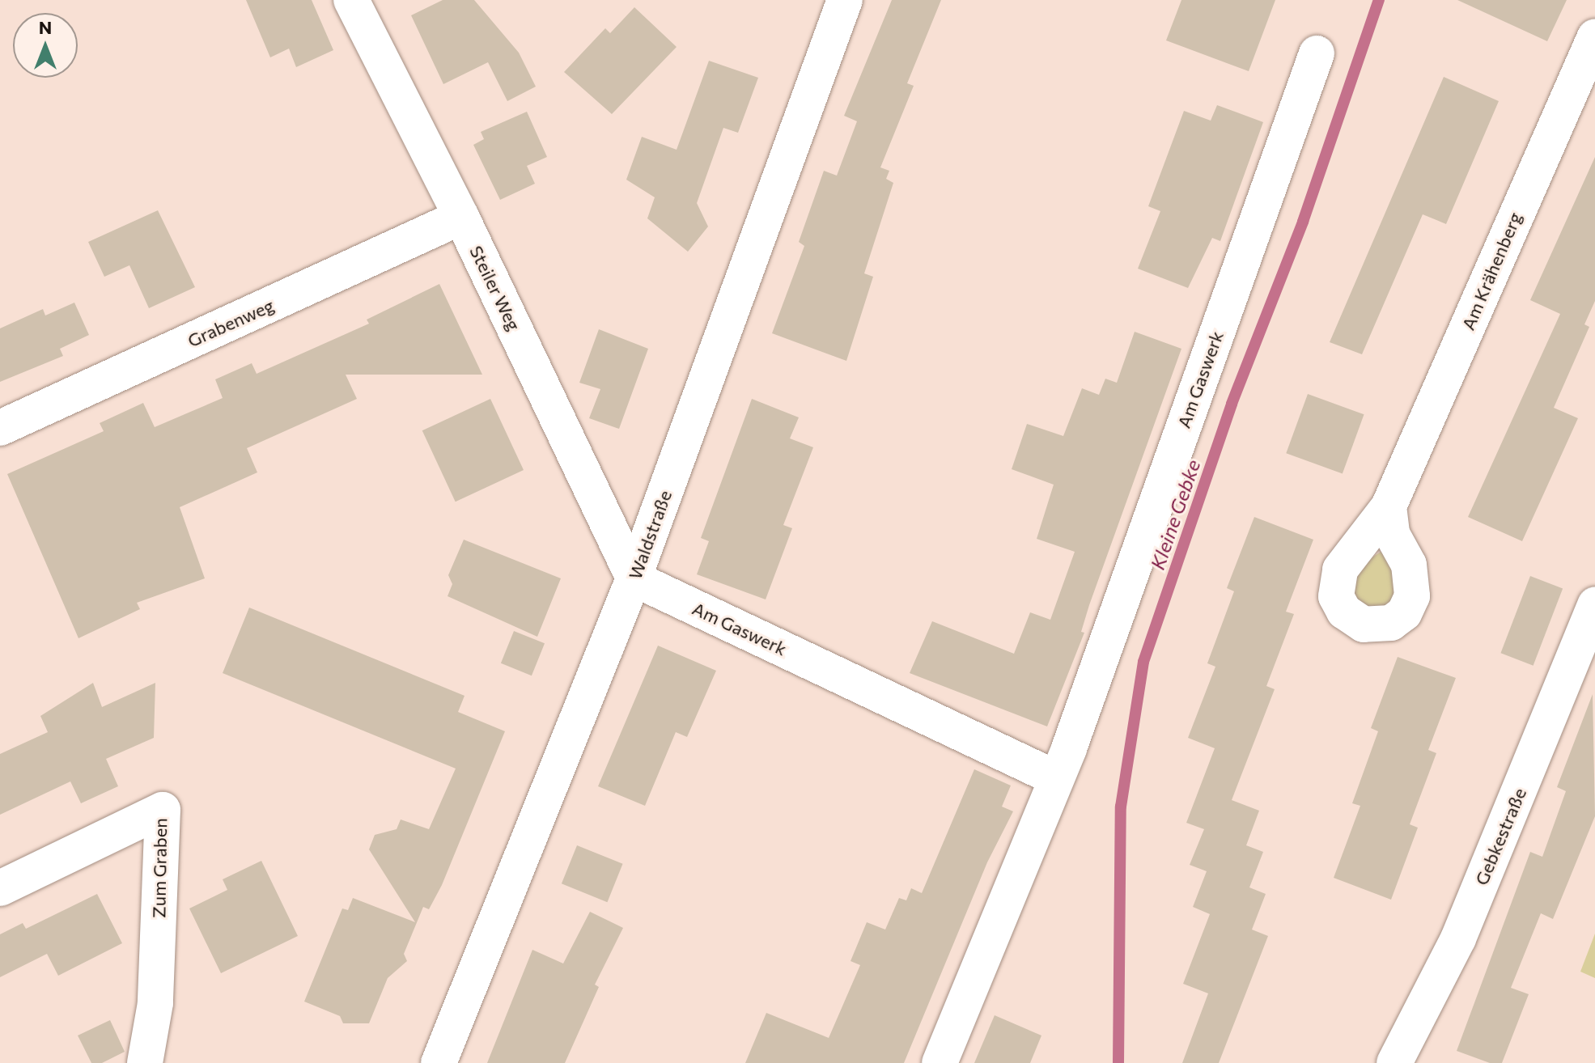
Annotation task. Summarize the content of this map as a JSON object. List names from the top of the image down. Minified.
{"streets":{"street":["Am Krähenberg","Steiler Weg","Grabenweg","Am Gaswerk","Waldstraße","Gebkestraße","Zum Graben"]},"crossings":[["Steiler Weg","Grabenweg"],["Steiler Weg","Am Gaswerk"],["Steiler Weg","Waldstraße"],["Am Gaswerk","Waldstraße"]],"water":["Kleine Gebke"],"north":"top"}
